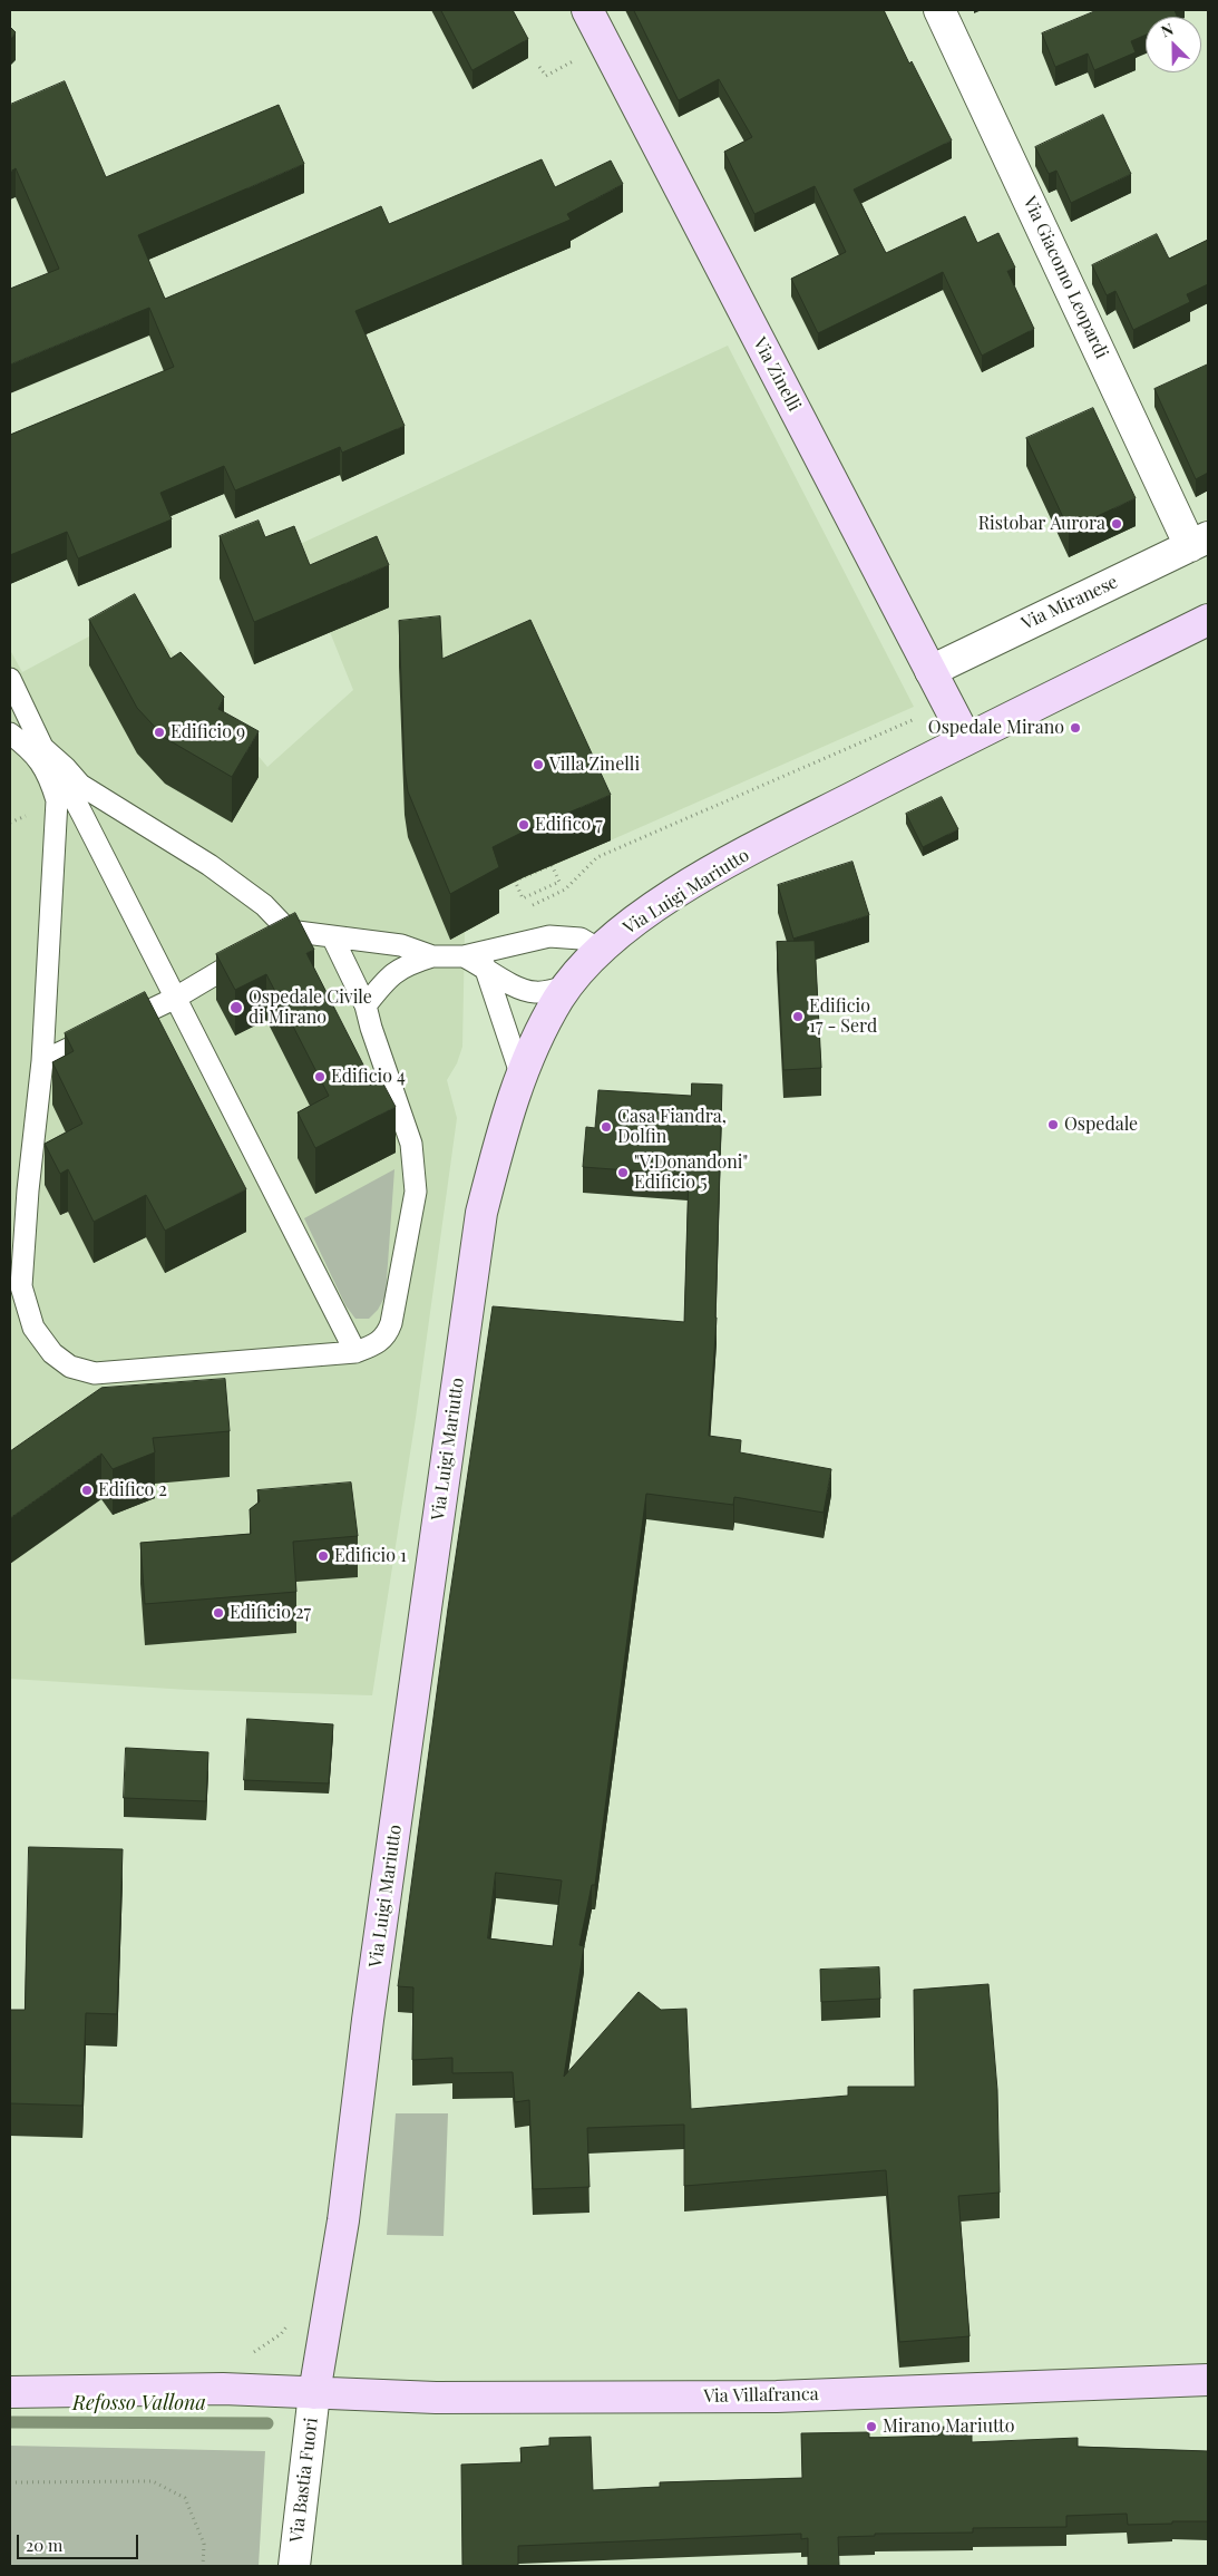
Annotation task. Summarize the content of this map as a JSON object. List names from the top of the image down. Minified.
{"streets":{"main road":["Via Zinelli","Via Luigi Mariutto","Via Villafranca"],"street":["Via Giacomo Leopardi","Via Miranese","Via Bastia Fuori"]},"crossings":[["Via Giacomo Leopardi","Via Miranese"],["Via Zinelli","Via Miranese"],["Via Zinelli","Via Luigi Mariutto"],["Via Luigi Mariutto","Via Villafranca"],["Via Luigi Mariutto","Via Bastia Fuori"],["Via Villafranca","Via Bastia Fuori"]],"water":["Refosso Vallona"],"places":["Ristobar Aurora","Ospedale Mirano","Edificio 9","Villa Zinelli","Edifico 7","Ospedale Civile di Mirano","Edificio 17 - Serd","Edificio 4","Ospedale","Casa Fiandra, Dolfin","\"V.Donandoni\" Edificio 5","Edifico 2","Edificio 1","Edificio 27","Mirano Mariutto"],"scale_bar":"20 m","north":"top left"}
